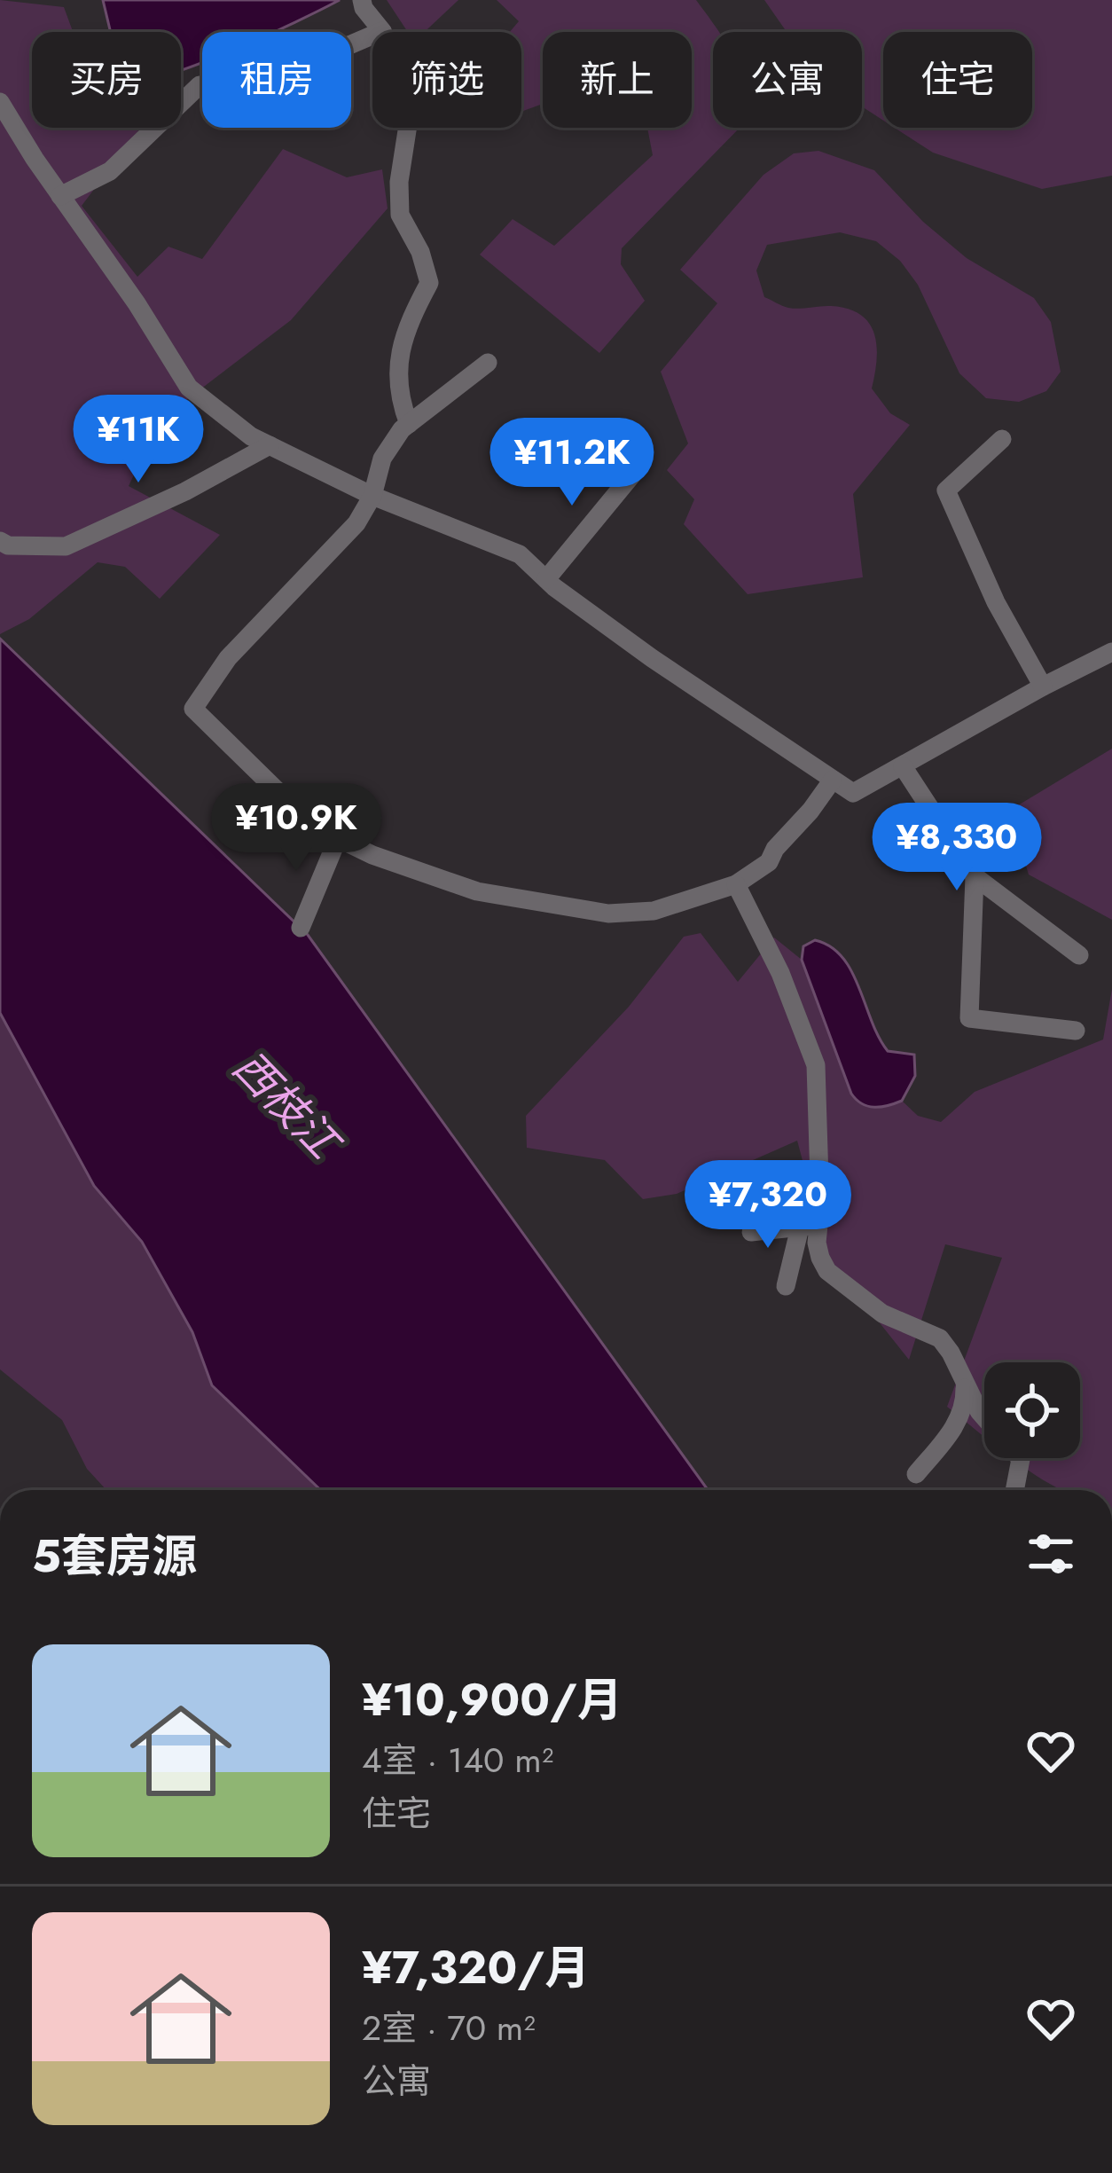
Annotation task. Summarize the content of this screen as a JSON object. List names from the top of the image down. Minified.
{"water":["西枝江"],"page":{"chip":["买房","租房","筛选","新上","公寓","住宅"],"price":["¥11K","¥11.2K","¥10.9K","¥8,330","¥7,320"],"heading":"5套房源","list":[{"name":"¥10,900/月","note":"4室 · 140 m² · 住宅"},{"name":"¥7,320/月","note":"2室 · 70 m² · 公寓"}]}}
